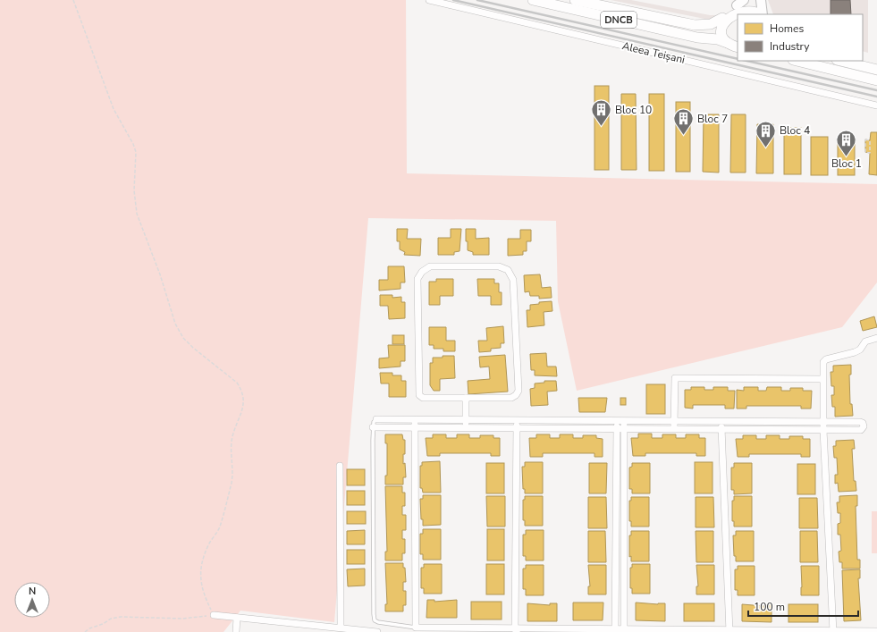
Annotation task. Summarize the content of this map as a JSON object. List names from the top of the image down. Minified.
{"streets":{"main road":["DNCB"],"street":["Aleea Teișani"]},"places":{"building":["Bloc 10","Bloc 7","Bloc 4","Bloc 1"]},"legend":["Homes","Industry"],"scale_bar":"100 m","north":"top"}
